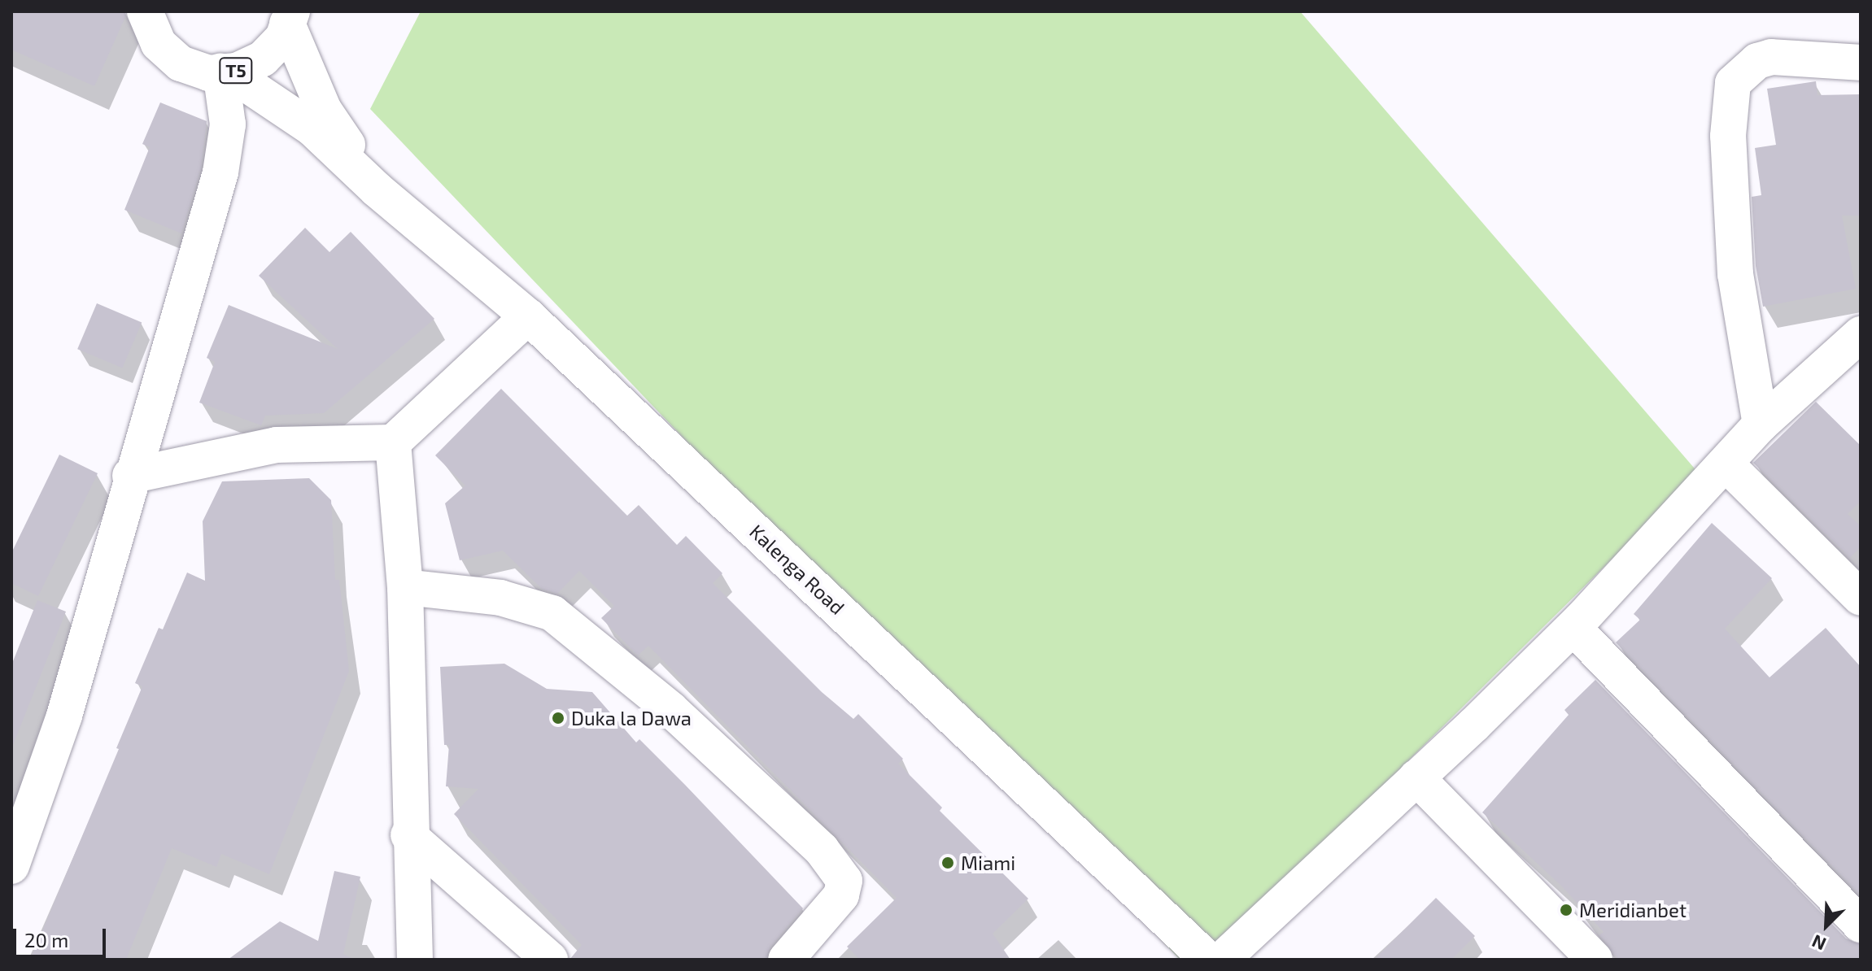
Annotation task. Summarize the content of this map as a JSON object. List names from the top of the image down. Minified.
{"streets":{"main road":["T5","Kalenga Road"]},"crossings":[["T5","Kalenga Road"]],"places":["Duka la Dawa","Miami","Meridianbet"],"scale_bar":"20 m","north":"bottom left"}
